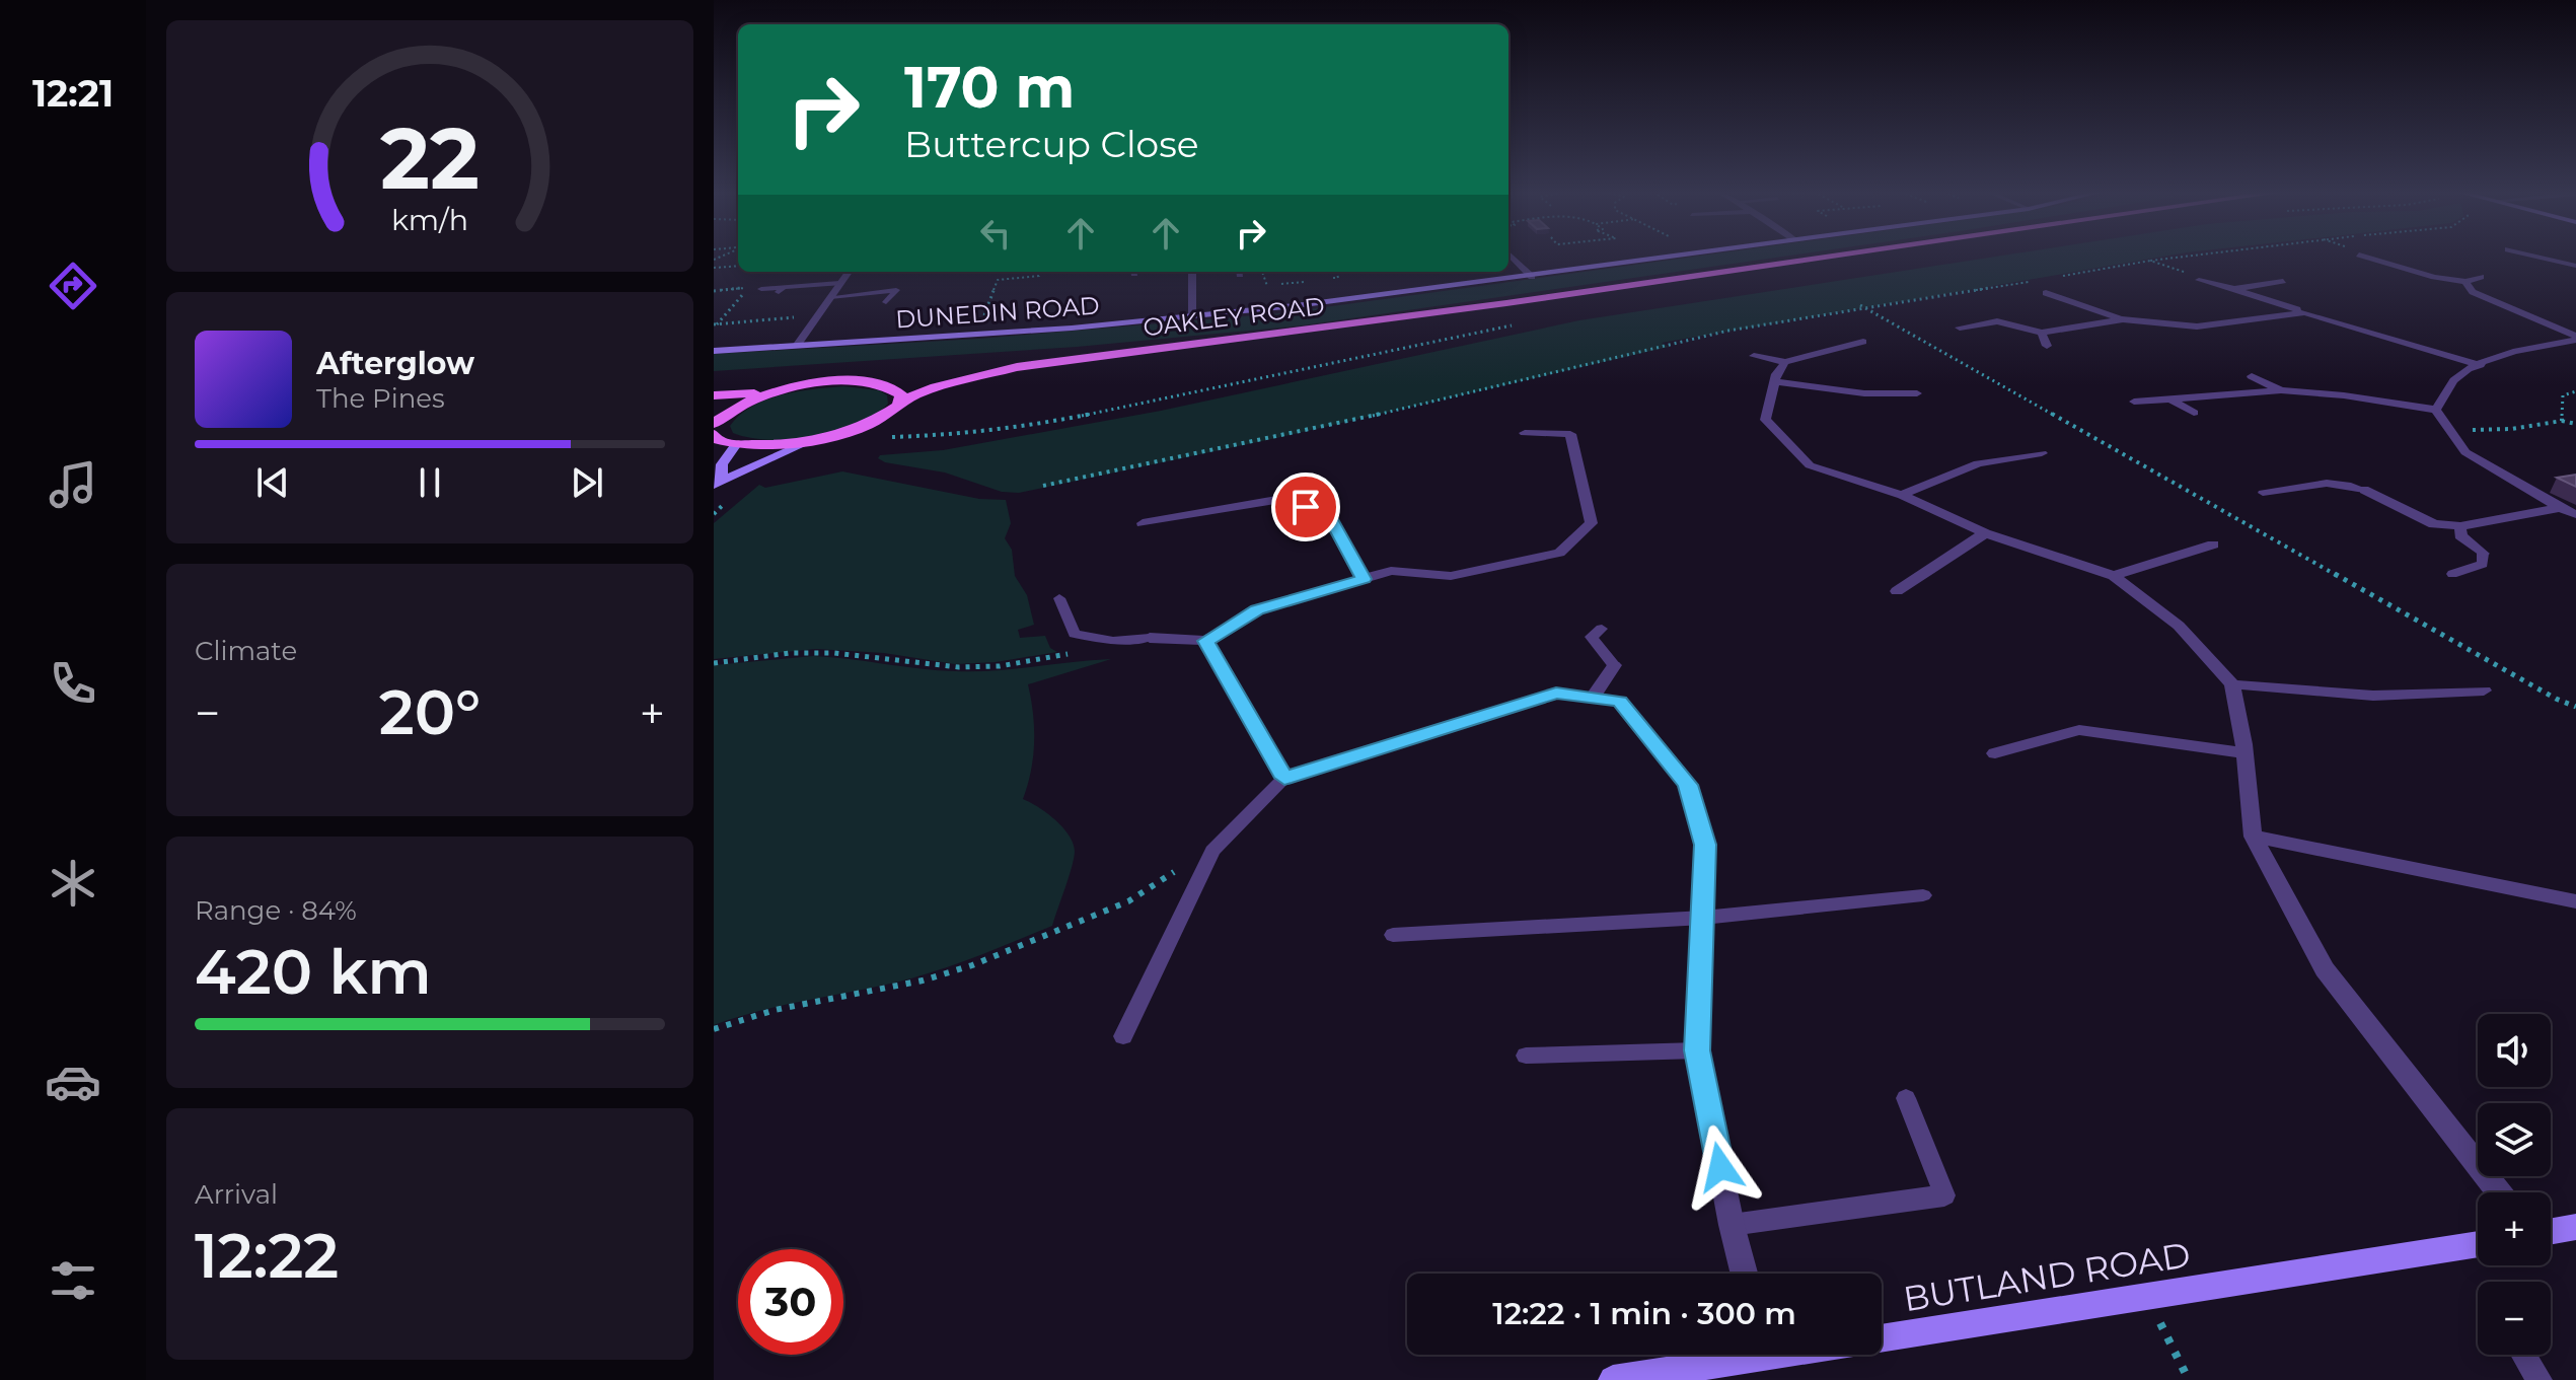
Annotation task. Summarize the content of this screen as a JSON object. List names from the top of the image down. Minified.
{"streets":{"main road":["OAKLEY ROAD"],"street":["DUNEDIN ROAD","BUTLAND ROAD"]},"page":{"tabs":"12:21","turn":["170 m","Buttercup Close"],"song":["Afterglow","The Pines"],"tile":["Climate",["Range · 84%","420 km"],["Arrival","12:22"]],"heat":["−","20°","+"],"map_buttons":["+","−"],"limit":"30","trip":"12:22 · 1 min · 300 m","gauge":["22","km/h"]}}
